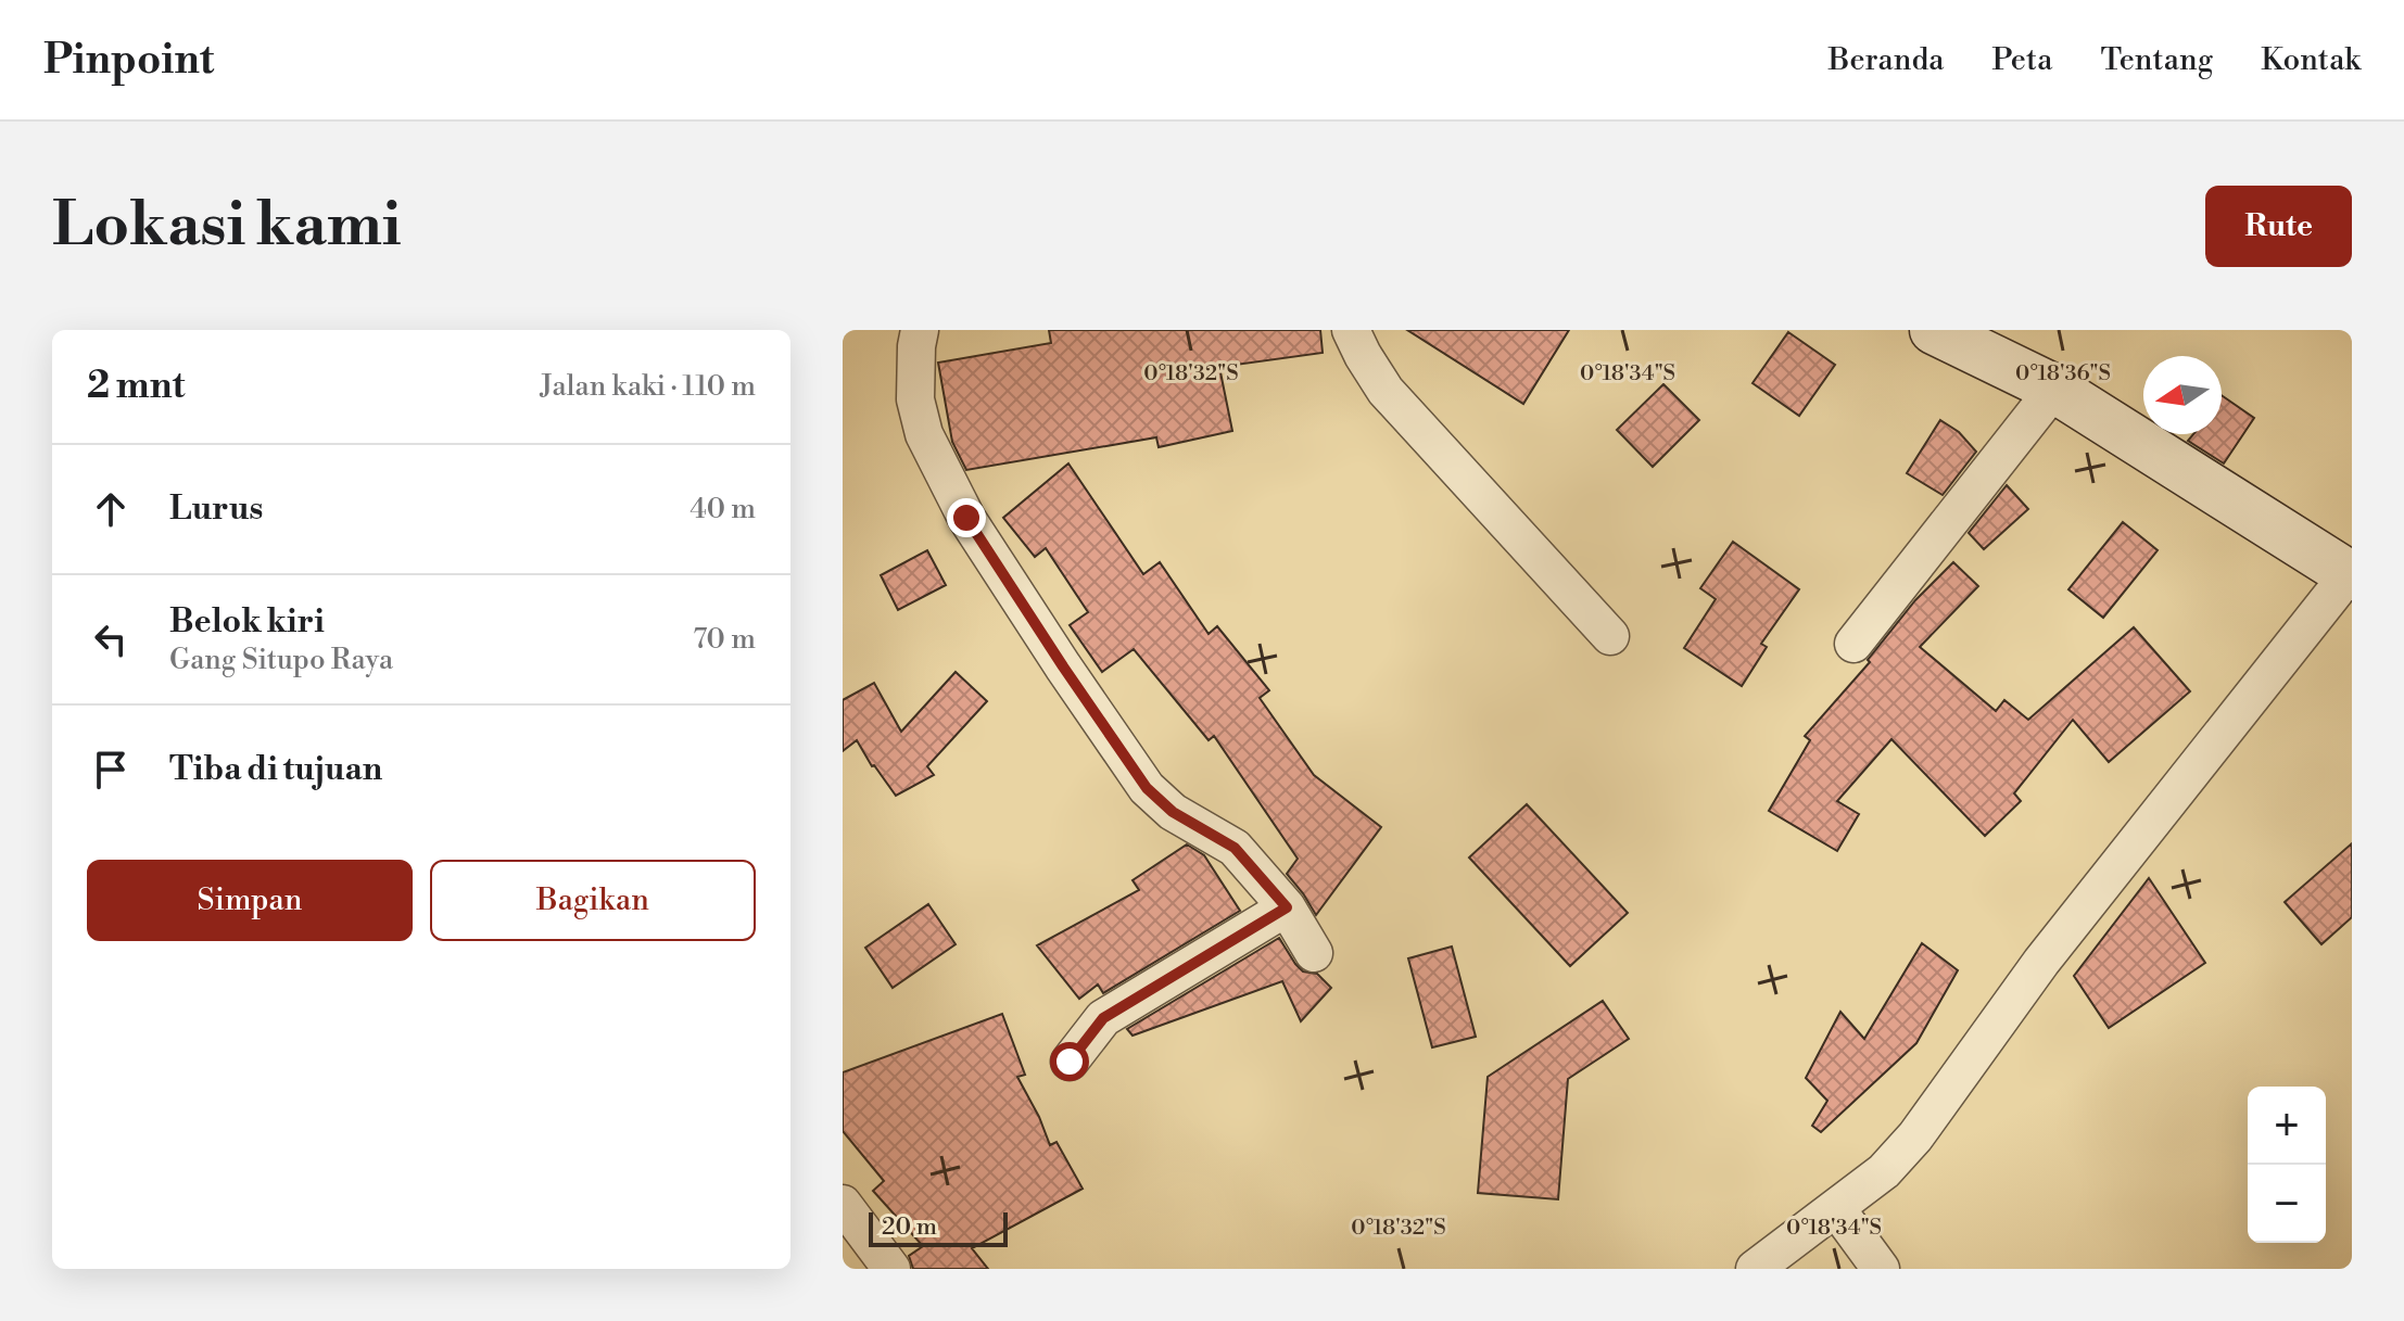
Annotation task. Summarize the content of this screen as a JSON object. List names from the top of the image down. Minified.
{"scale_bar":"20 m","north":"left","page":{"header":"Pinpoint","nav":["Beranda","Peta","Tentang","Kontak"],"buttons":["Rute",["Simpan","Bagikan"]],"title":"Lokasi kami","heading":["2 mnt","Jalan kaki · 110 m"],"list":[["Lurus","40 m"],["Belok kiri","Gang Situpo Raya","70 m"],"Tiba di tujuan"],"map_buttons":["+","−"],"scale":"20 m"},"coordinates":["0°18'32\"S","0°18'34\"S","0°18'36\"S"]}
